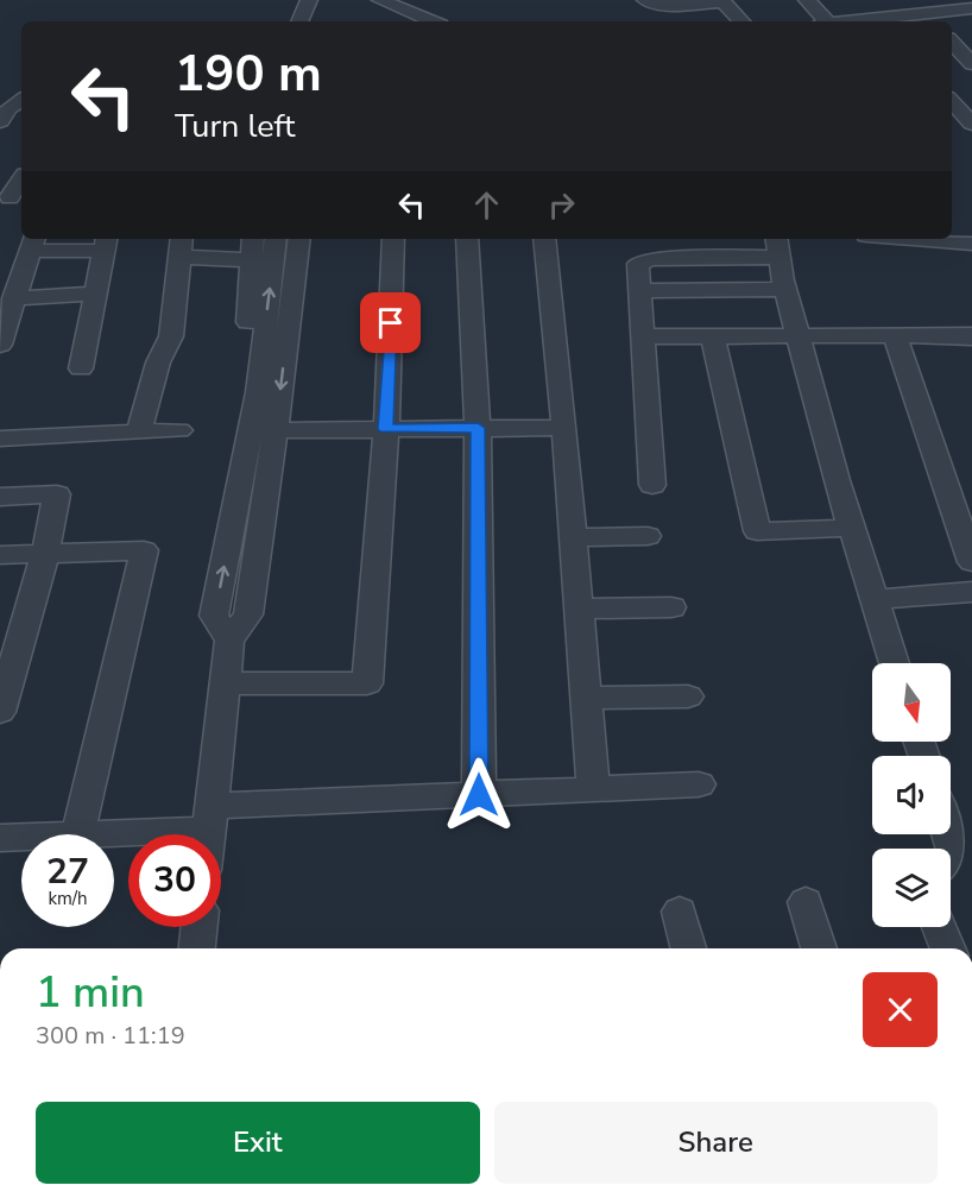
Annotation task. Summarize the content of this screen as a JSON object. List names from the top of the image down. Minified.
{"north":"bottom","page":{"turn":["190 m","Turn left"],"speed":"27 km/h","limit":"30","heading":["1 min","300 m · 11:19"],"buttons":["Exit","Share"]}}
